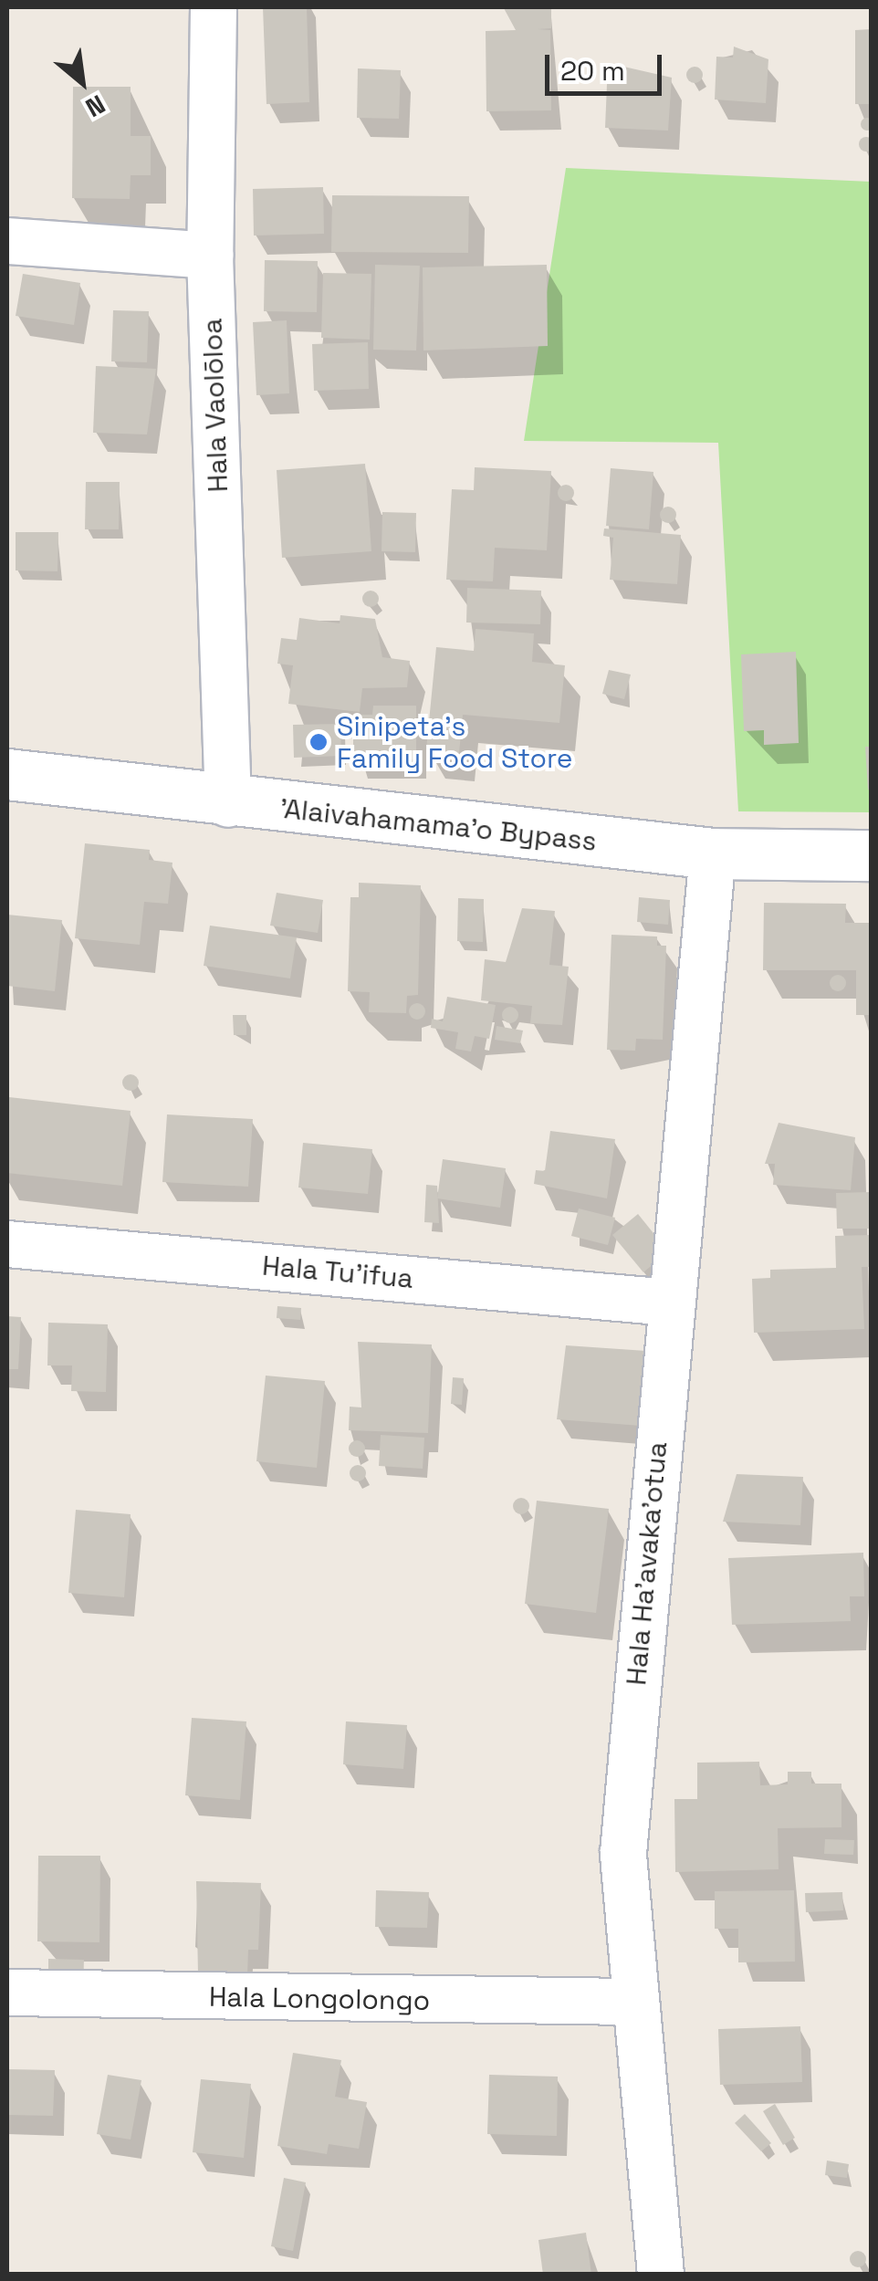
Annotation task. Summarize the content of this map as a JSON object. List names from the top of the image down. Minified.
{"streets":{"main road":["'Alaivahamama'o Bypass"],"street":["Hala Vaolōloa","Hala Tu'ifua","Hala Ha'avaka'otua","Hala Longolongo"]},"crossings":[["Hala Vaolōloa","'Alaivahamama'o Bypass"],["'Alaivahamama'o Bypass","Hala Ha'avaka'otua"],["Hala Tu'ifua","Hala Ha'avaka'otua"],["Hala Ha'avaka'otua","Hala Longolongo"]],"places":["Sinipeta's Family Food Store"],"scale_bar":"20 m","north":"bottom right"}
